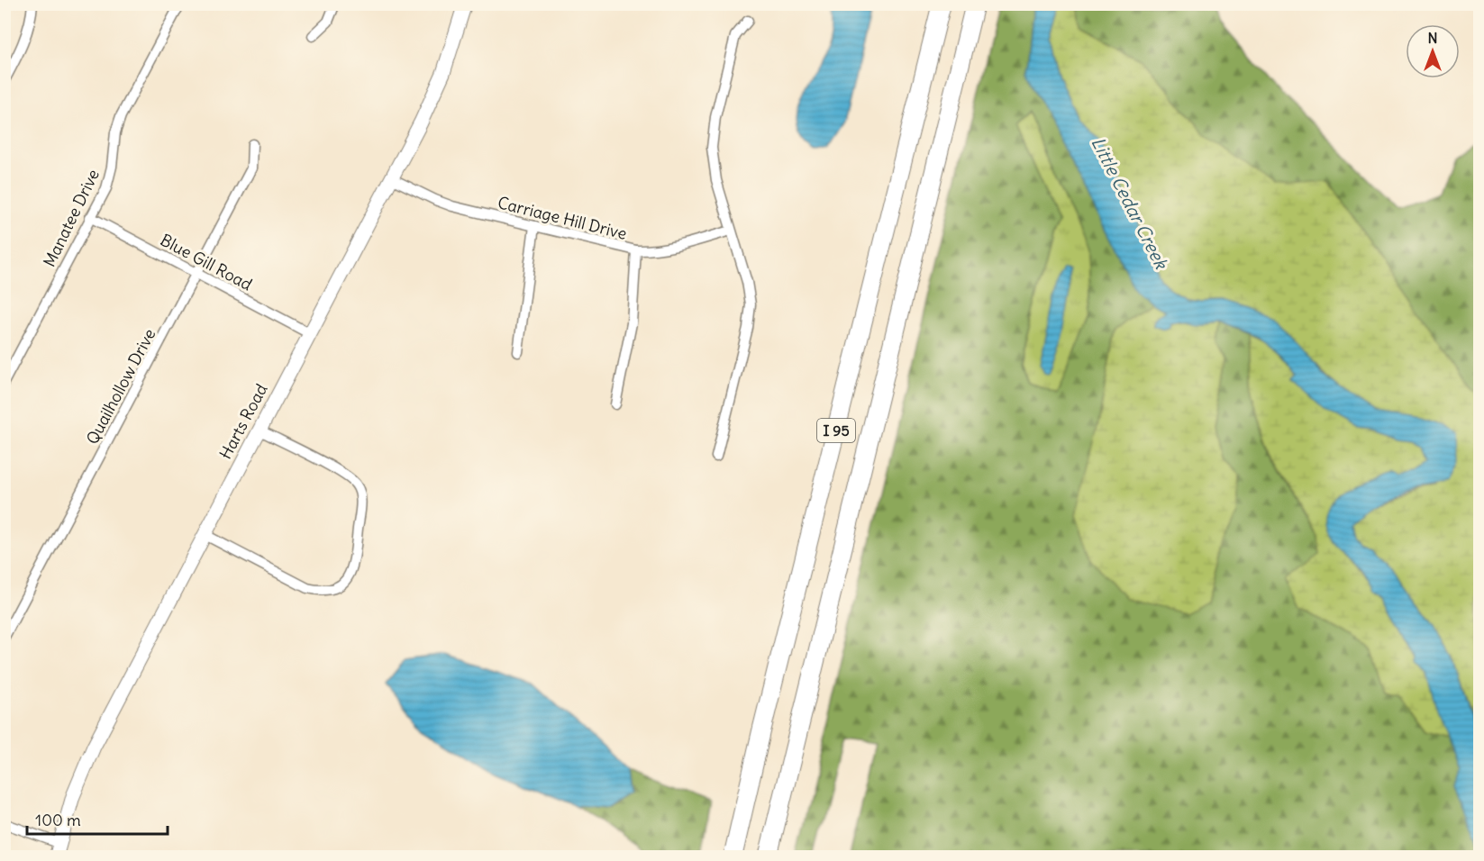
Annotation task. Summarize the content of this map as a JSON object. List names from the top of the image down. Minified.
{"streets":{"highway":["I 95"],"street":["Manatee Drive","Carriage Hill Drive","Blue Gill Road","Quailhollow Drive","Harts Road"]},"crossings":[["Manatee Drive","Blue Gill Road"],["Carriage Hill Drive","Harts Road"],["Blue Gill Road","Quailhollow Drive"],["Blue Gill Road","Harts Road"]],"water":["Little Cedar Creek"],"scale_bar":"100 m","north":"top"}
